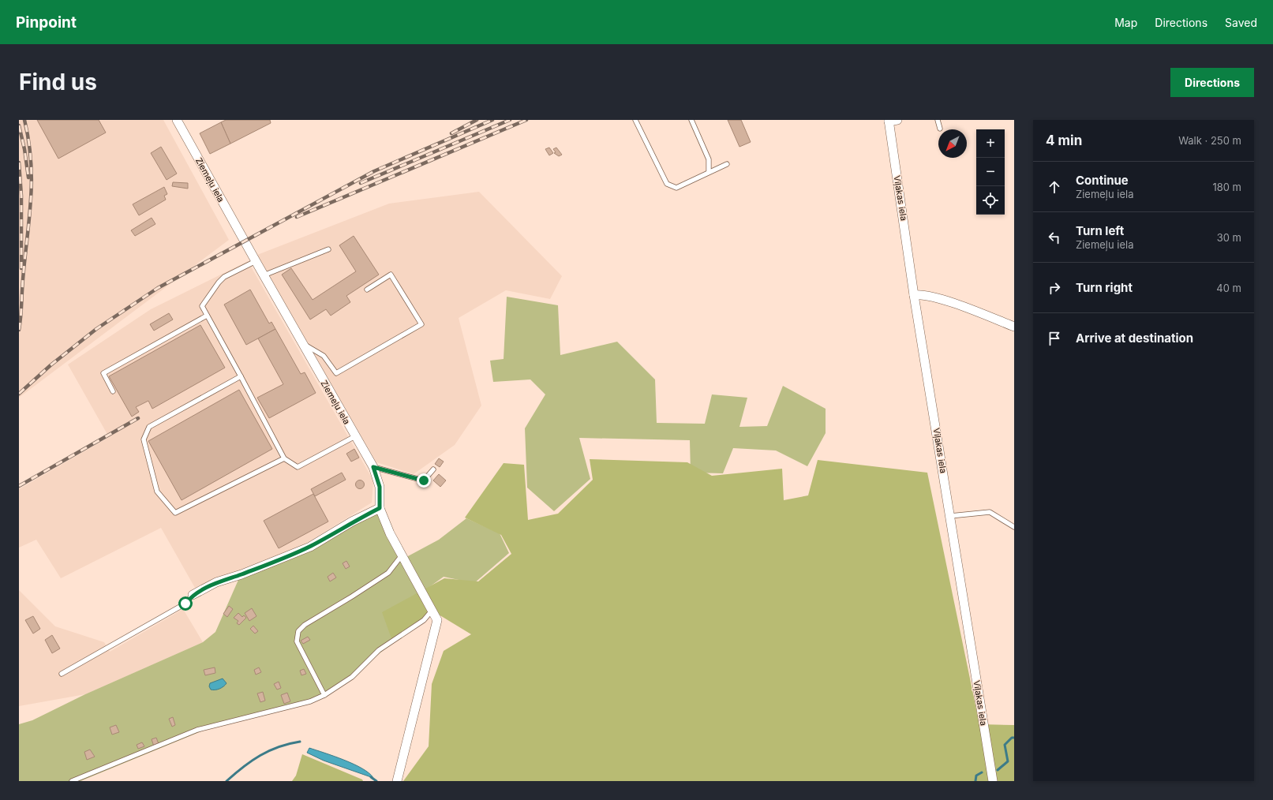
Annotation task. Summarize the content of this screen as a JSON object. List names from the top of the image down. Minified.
{"streets":{"street":["Ziemeļu iela","Viļakas iela"]},"north":"bottom left","page":{"header":"Pinpoint","nav":["Map","Directions","Saved"],"buttons":"Directions","title":"Find us","heading":["4 min","Walk · 250 m"],"map_buttons":["+","−"],"list":[["Continue","Ziemeļu iela","180 m"],["Turn left","Ziemeļu iela","30 m"],["Turn right","40 m"],"Arrive at destination"]}}
